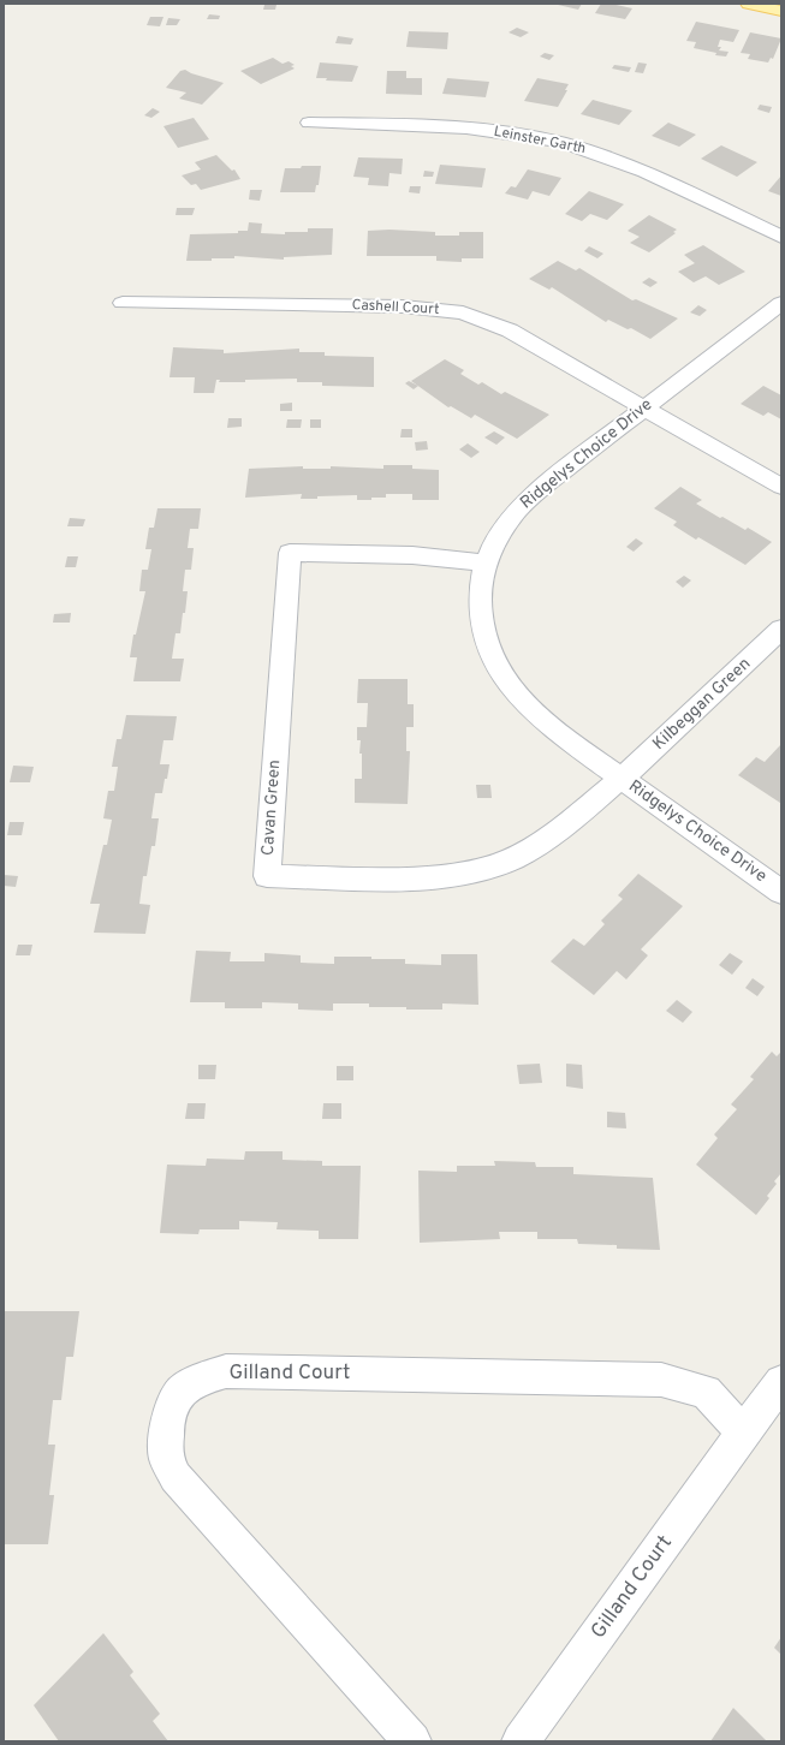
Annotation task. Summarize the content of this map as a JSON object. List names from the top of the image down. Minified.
{"streets":{"street":["Leinster Garth","Cashell Court","Ridgelys Choice Drive","Kilbeggan Green","Cavan Green","Gilland Court"]},"crossings":[["Cashell Court","Ridgelys Choice Drive"],["Ridgelys Choice Drive","Kilbeggan Green"],["Ridgelys Choice Drive","Cavan Green"],["Kilbeggan Green","Cavan Green"]]}
